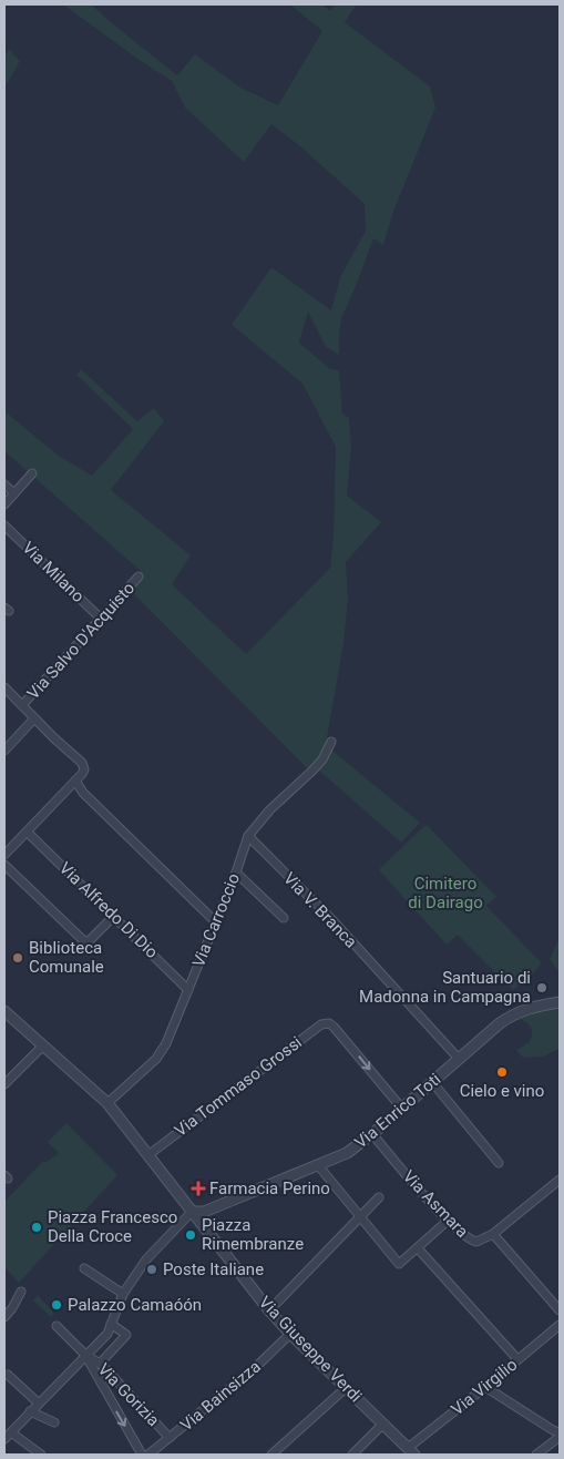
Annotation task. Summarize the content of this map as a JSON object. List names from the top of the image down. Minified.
{"streets":{"street":["Via Milano","Via Salvo D'Acquisto","Via Alfredo Di Dio","Via V. Branca","Via Carroccio","Via Tommaso Grossi","Via Enrico Toti","Via Asmara","Via Giuseppe Verdi","Via Virgilio","Via Gorizia","Via Bainsizza"]},"crossings":[["Via Milano","Via Salvo D'Acquisto"],["Via Alfredo Di Dio","Via Carroccio"],["Via V. Branca","Via Carroccio"],["Via V. Branca","Via Enrico Toti"],["Via Carroccio","Via Giuseppe Verdi"],["Via Tommaso Grossi","Via Enrico Toti"],["Via Tommaso Grossi","Via Giuseppe Verdi"],["Via Enrico Toti","Via Asmara"],["Via Enrico Toti","Via Giuseppe Verdi"],["Via Giuseppe Verdi","Via Virgilio"],["Via Giuseppe Verdi","Via Bainsizza"],["Via Gorizia","Via Bainsizza"]],"parks":["Cimitero di Dairago"],"places":{"other":["Biblioteca Comunale","Santuario di Madonna in Campagna","Cielo e vino","Piazza Francesco Della Croce","Piazza Rimembranze","Poste Italiane","Palazzo Camaóón"],"health":["Farmacia Perino"]}}
